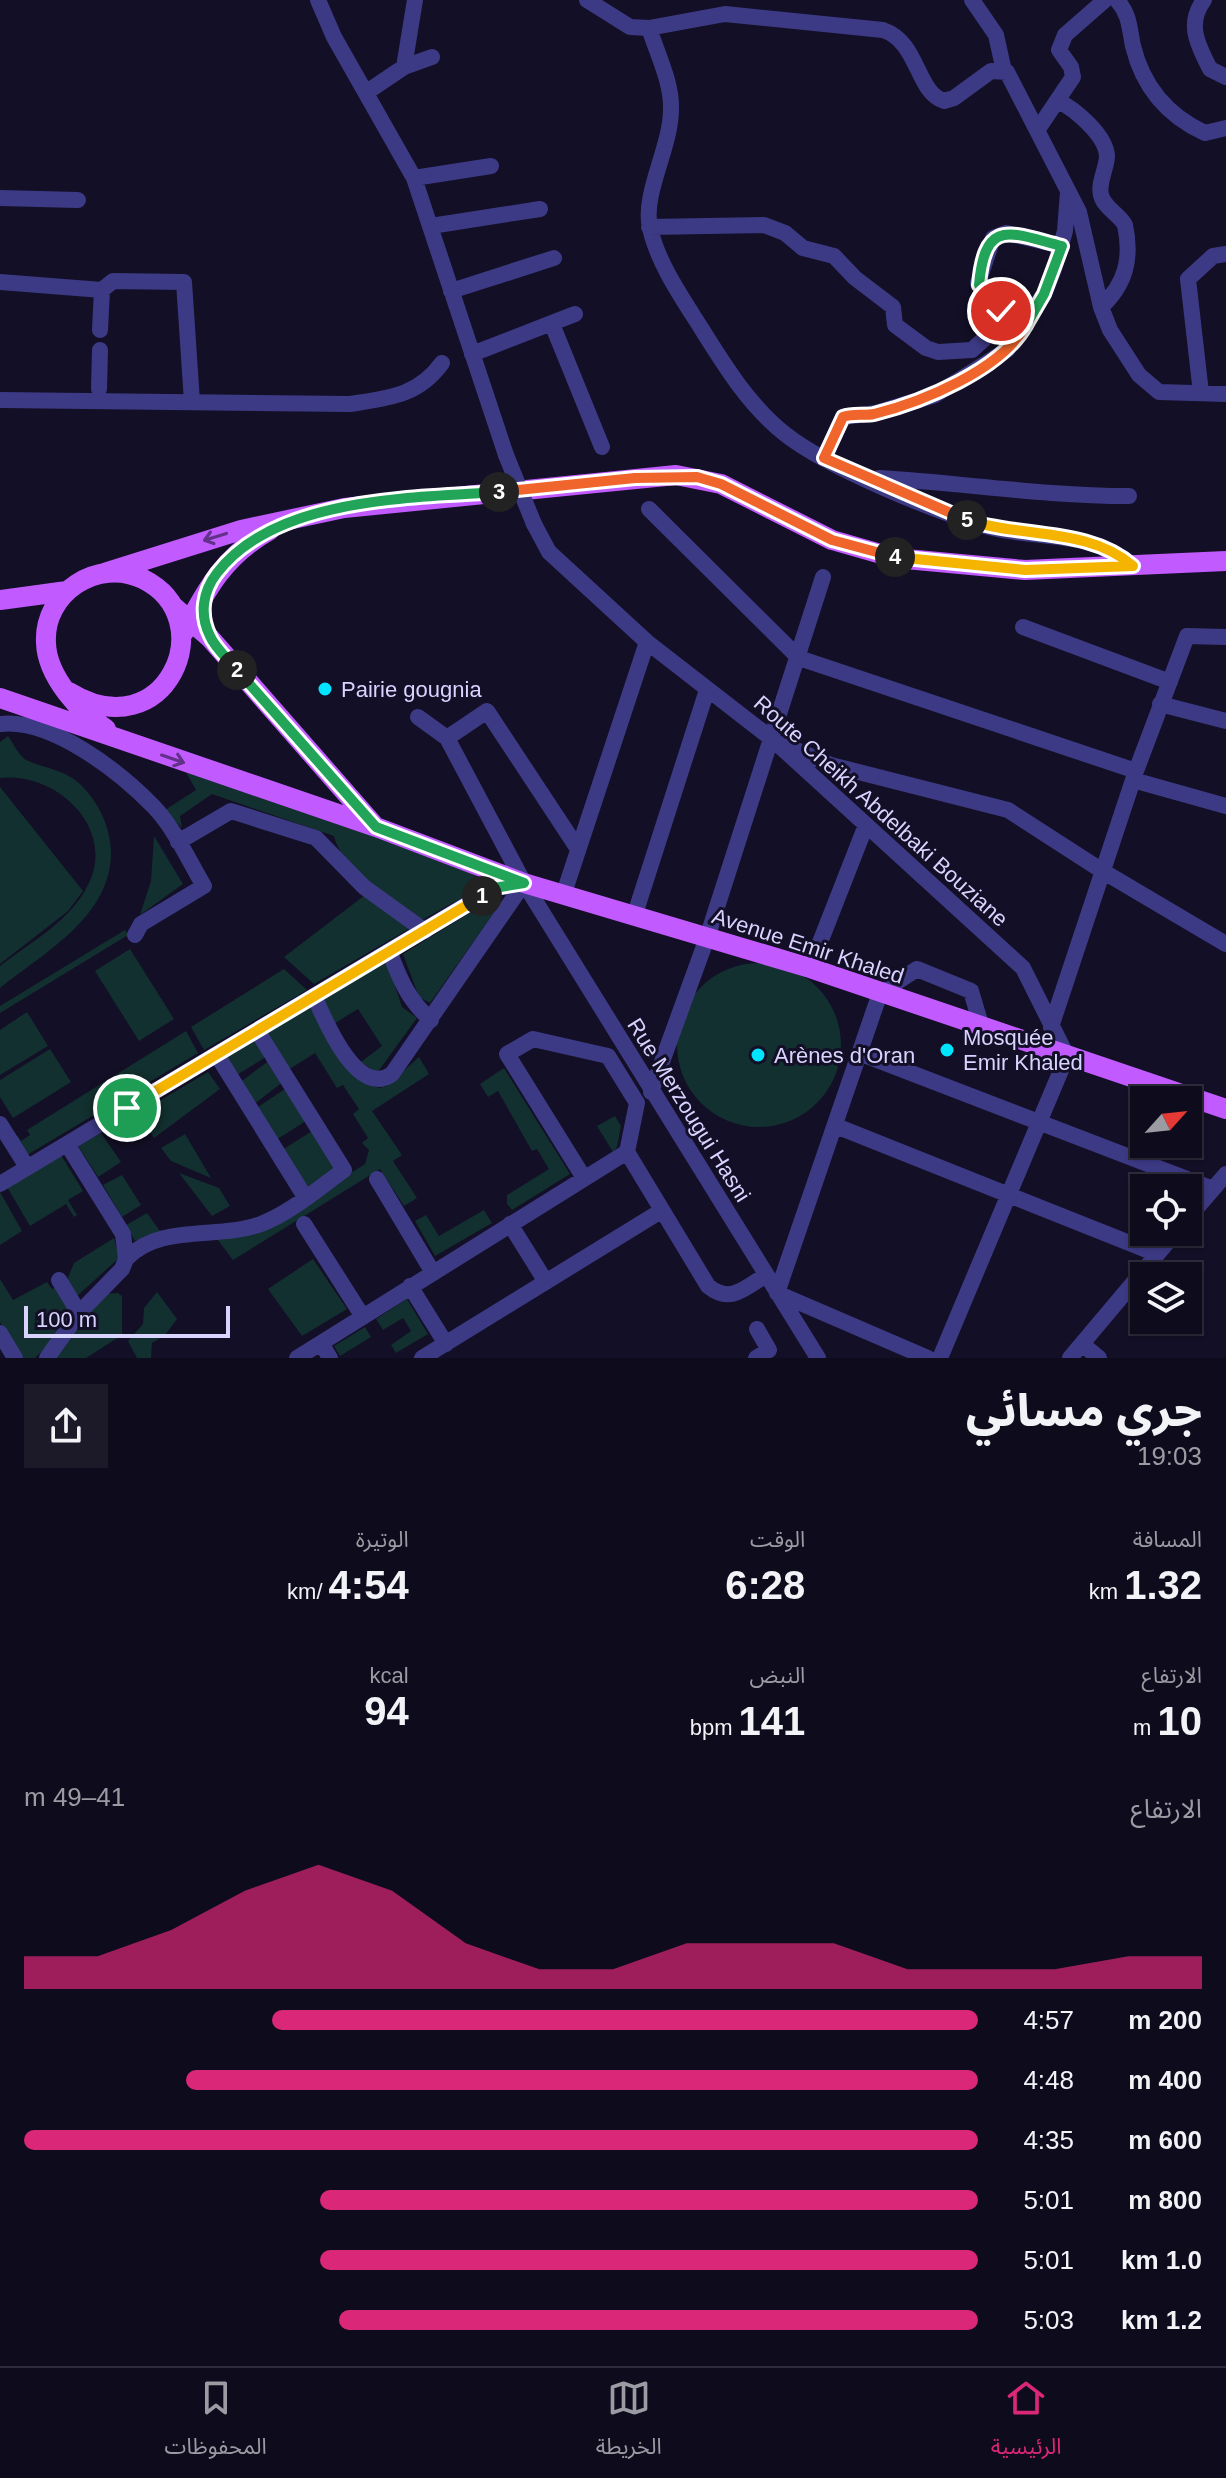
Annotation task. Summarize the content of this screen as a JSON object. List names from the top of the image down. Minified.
{"streets":{"main road":["Avenue Emir Khaled"],"street":["Route Cheikh Abdelbaki Bouziane","Rue Merzougui Hasni"]},"crossings":[["Route Cheikh Abdelbaki Bouziane","Avenue Emir Khaled"],["Avenue Emir Khaled","Rue Merzougui Hasni"]],"places":["Pairie gougnia","Mosquée Emir Khaled","Arènes d'Oran"],"scale_bar":"100 m","north":"top right","page":{"pins":["3","5","4","2","1"],"scale":"100 m","heading":["جري مسائي","19:03"],"stats":[["المسافة","1.32 km"],["الوقت","6:28"],["الوتيرة","4:54 /km"],["الارتفاع","10 m"],["النبض","141 bpm"],["kcal","94"]],"chart":["الارتفاع","41–49 m"],"list":[{"name":"200 m","note":"4:57"},{"name":"400 m","note":"4:48"},{"name":"600 m","note":"4:35"},{"name":"800 m","note":"5:01"},{"name":"1.0 km","note":"5:01"},{"name":"1.2 km","note":"5:03"}],"tabs":["الرئيسية","الخريطة","المحفوظات"]}}
